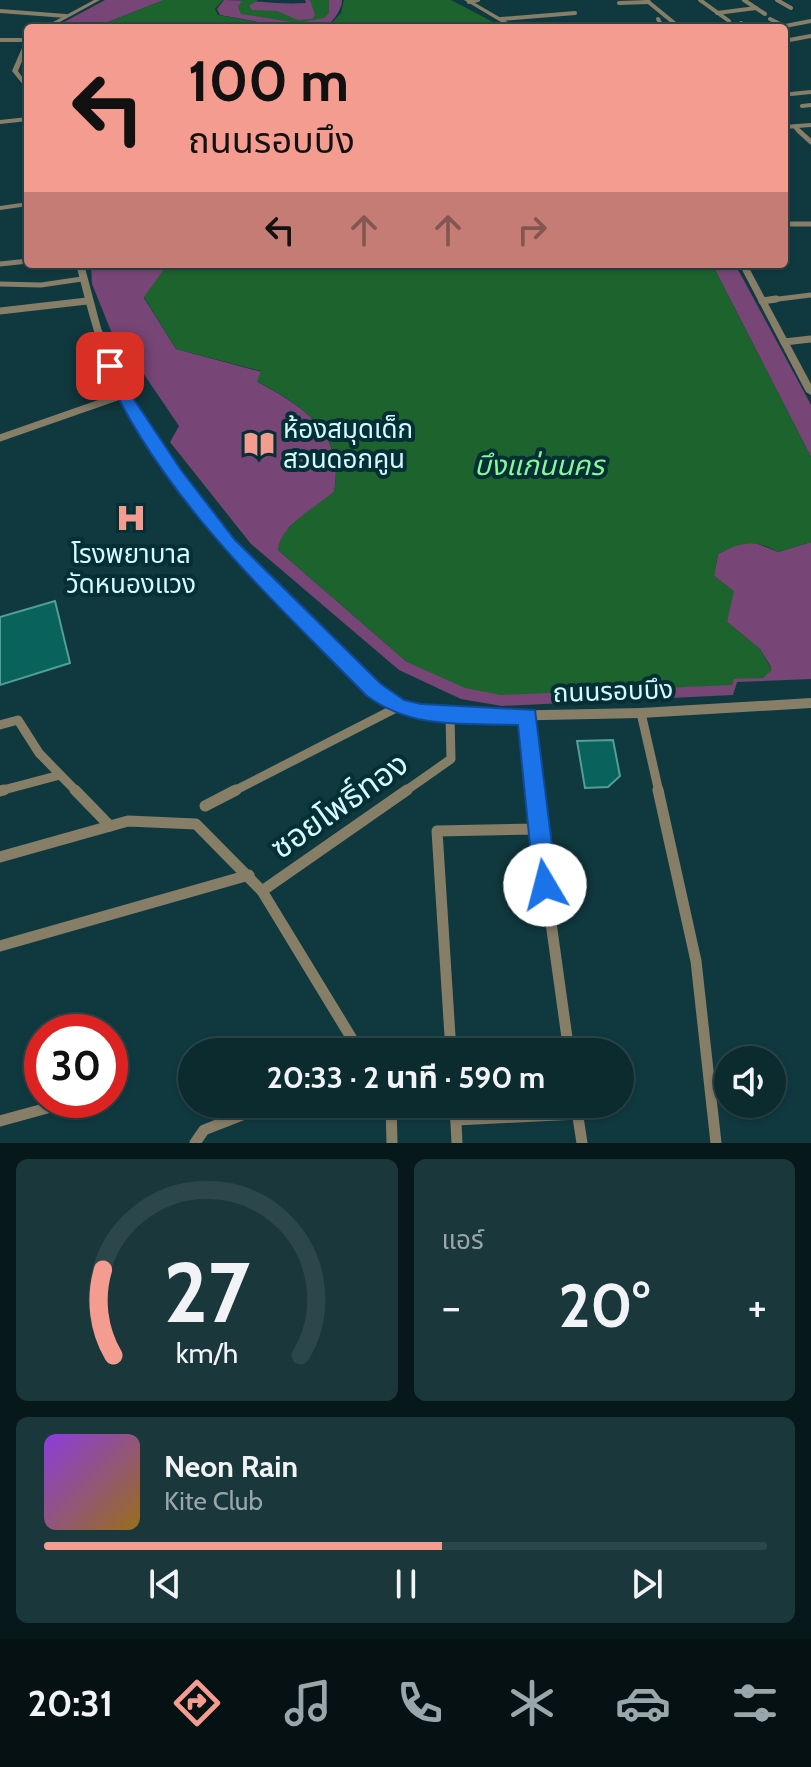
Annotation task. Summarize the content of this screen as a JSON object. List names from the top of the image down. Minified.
{"streets":{"street":["ถนนรอบบึง","ซอยโพธิ์ทอง"]},"crossings":[["ถนนรอบบึง","ซอยโพธิ์ทอง"]],"water":["บึงแก่นนคร"],"places":{"library":["ห้องสมุดเด็ก สวนดอกคูน"],"hospital":["โรงพยาบาล วัดหนองแวง"]},"page":{"turn":["100 m","ถนนรอบบึง"],"limit":"30","trip":"20:33 · 2 นาที · 590 m","tile":"แอร์","heat":["−","20°","+"],"song":["Neon Rain","Kite Club"],"tabs":"20:31","gauge":["27","km/h"]}}
